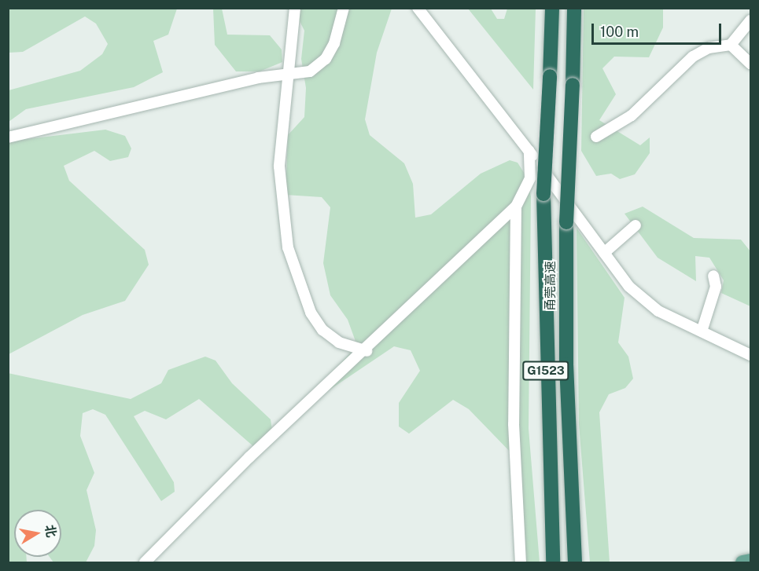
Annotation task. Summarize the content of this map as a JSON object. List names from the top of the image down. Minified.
{"streets":{"highway":["甬莞高速","G1523"]},"scale_bar":"100 m","north":"right"}
